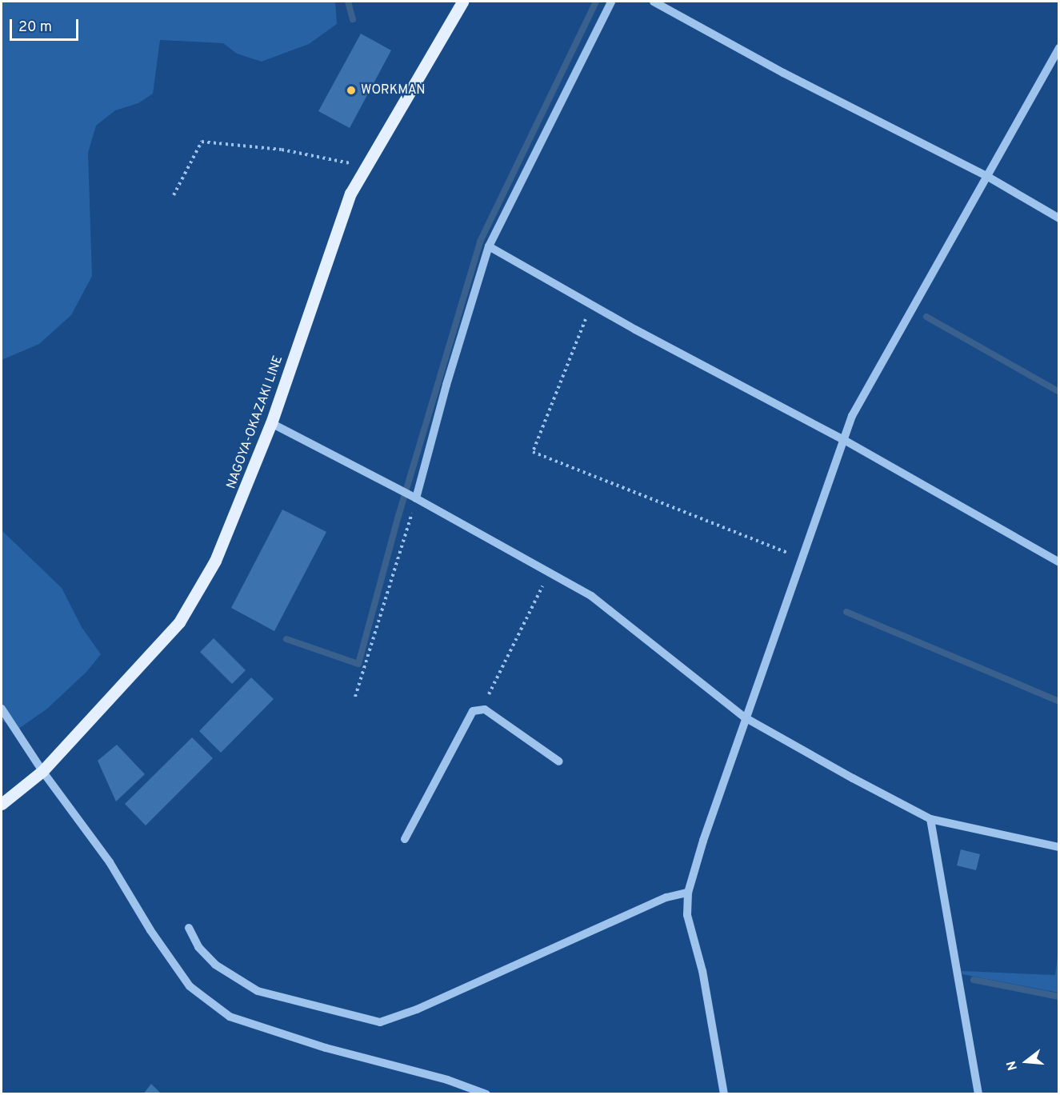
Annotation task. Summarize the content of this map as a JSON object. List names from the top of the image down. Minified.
{"streets":{"main road":["NAGOYA-OKAZAKI LINE"]},"places":["WORKMAN"],"scale_bar":"20 m","north":"left"}
